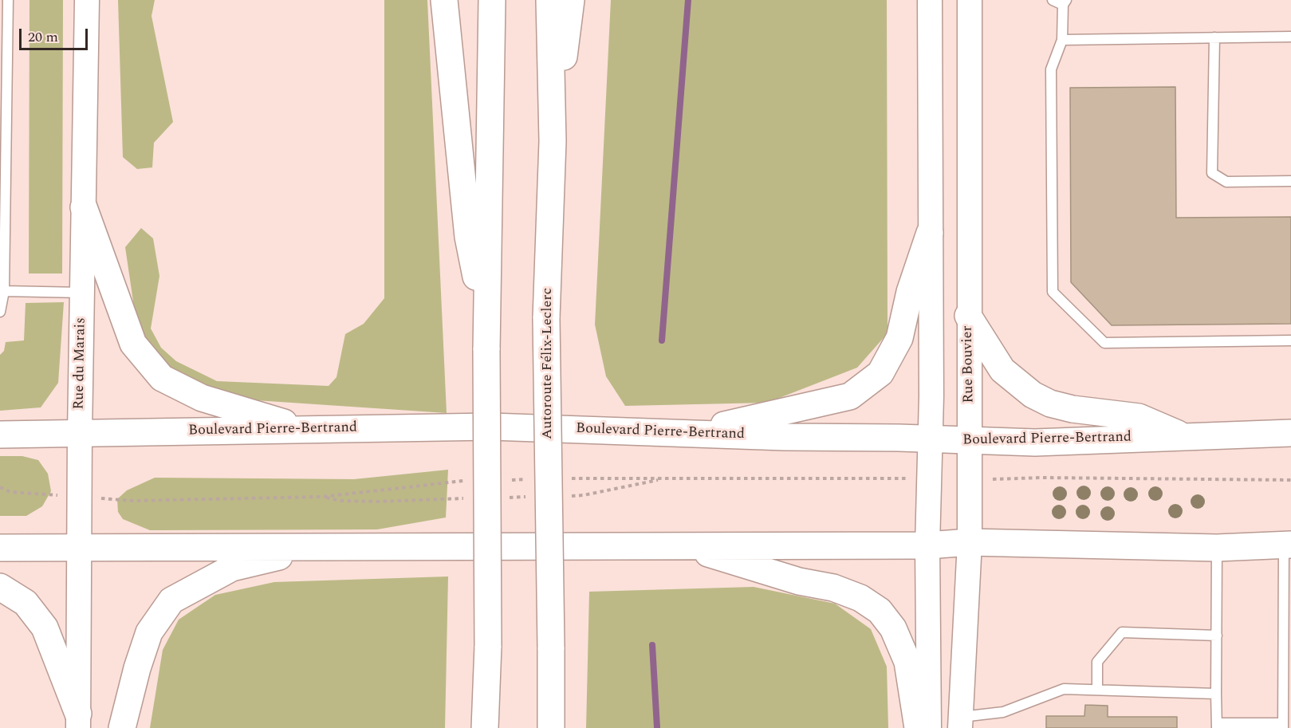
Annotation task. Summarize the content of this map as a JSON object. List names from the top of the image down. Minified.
{"streets":{"main road":["Autoroute Félix-Leclerc","Boulevard Pierre-Bertrand"],"street":["Rue du Marais","Rue Bouvier"]},"crossings":[["Rue du Marais","Boulevard Pierre-Bertrand"],["Rue Bouvier","Boulevard Pierre-Bertrand"]],"scale_bar":"20 m"}
